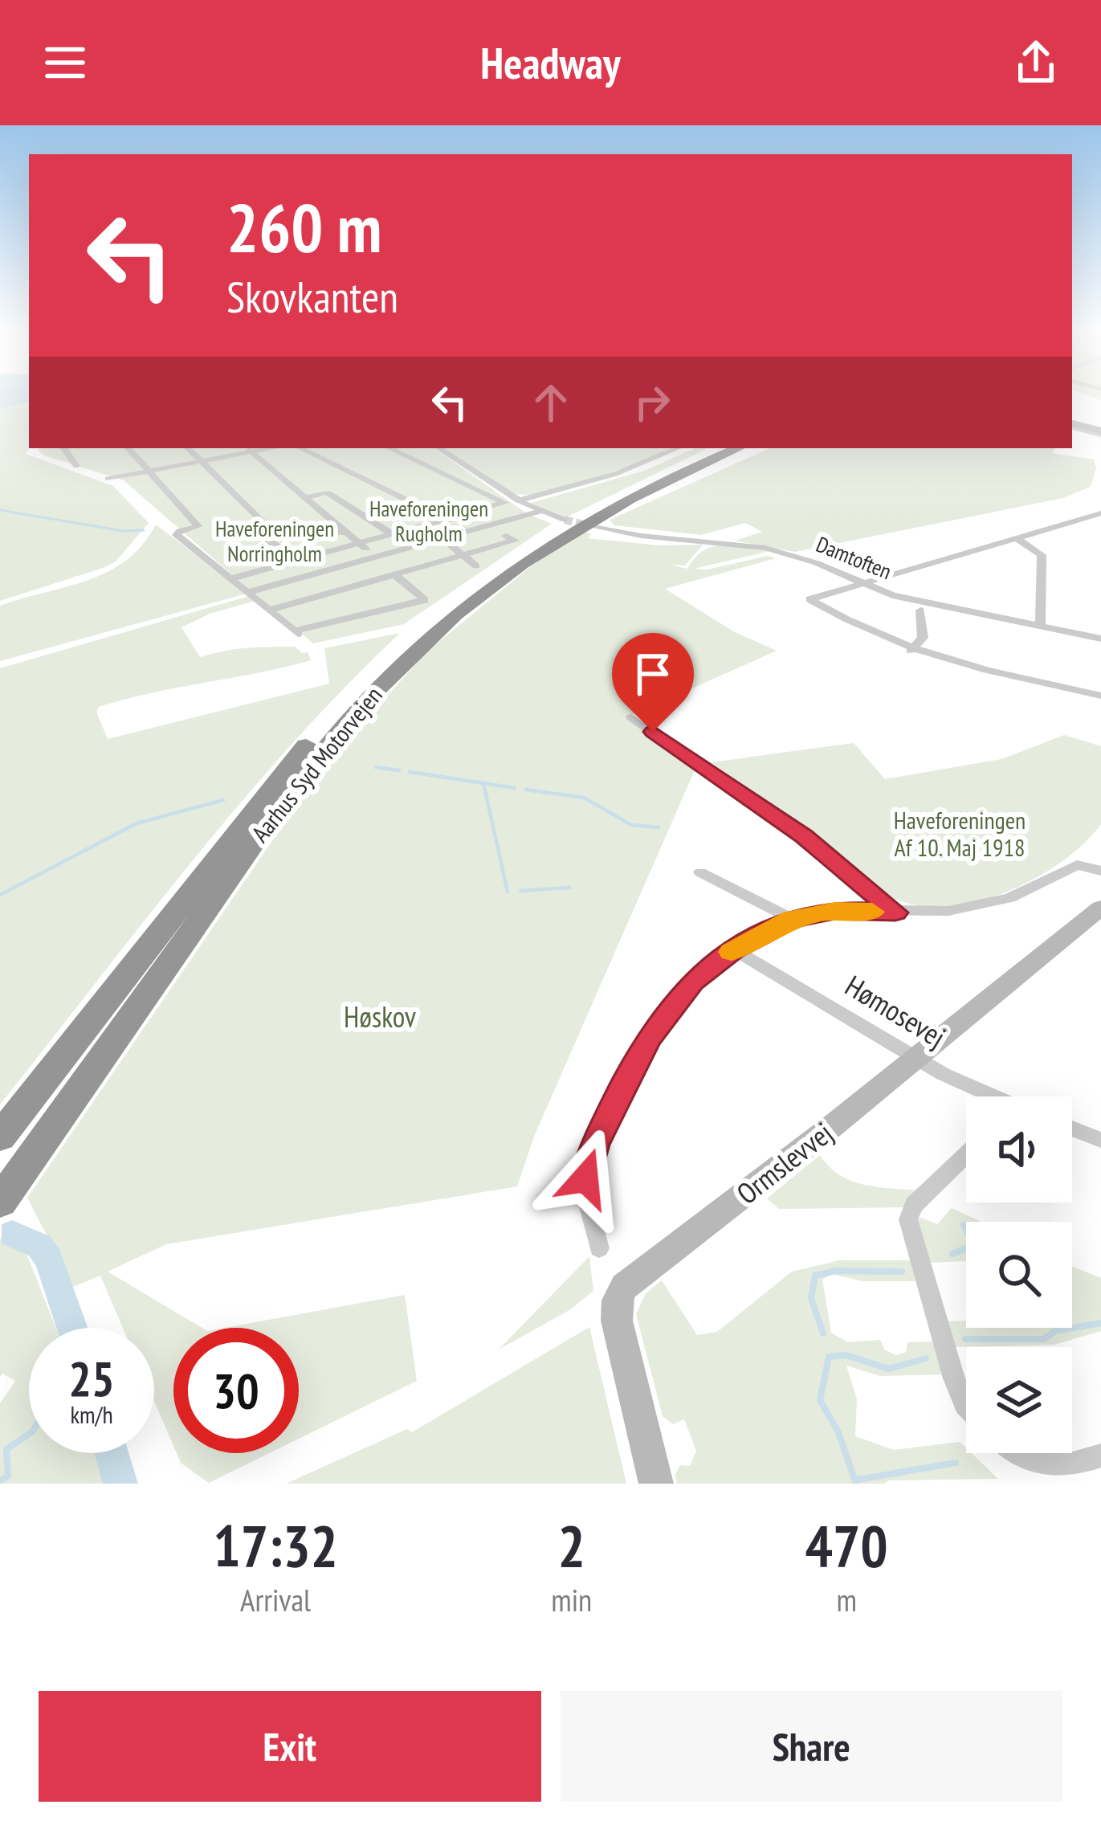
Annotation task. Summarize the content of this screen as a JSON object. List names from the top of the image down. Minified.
{"streets":{"highway":["Aarhus Syd Motorvejen"],"street":["Damtoften","Hømosevej","Ormslevvej"]},"crossings":[["Damtoften","Aarhus Syd Motorvejen"],["Hømosevej","Ormslevvej"]],"parks":["Haveforeningen Rugholm","Haveforeningen Norringholm","Haveforeningen Af 10. Maj 1918","Høskov"],"page":{"header":"Headway","turn":["260 m","Skovkanten"],"speed":"25 km/h","limit":"30","eta":["17:32","Arrival","2","min","470","m"],"buttons":["Exit","Share"]}}
